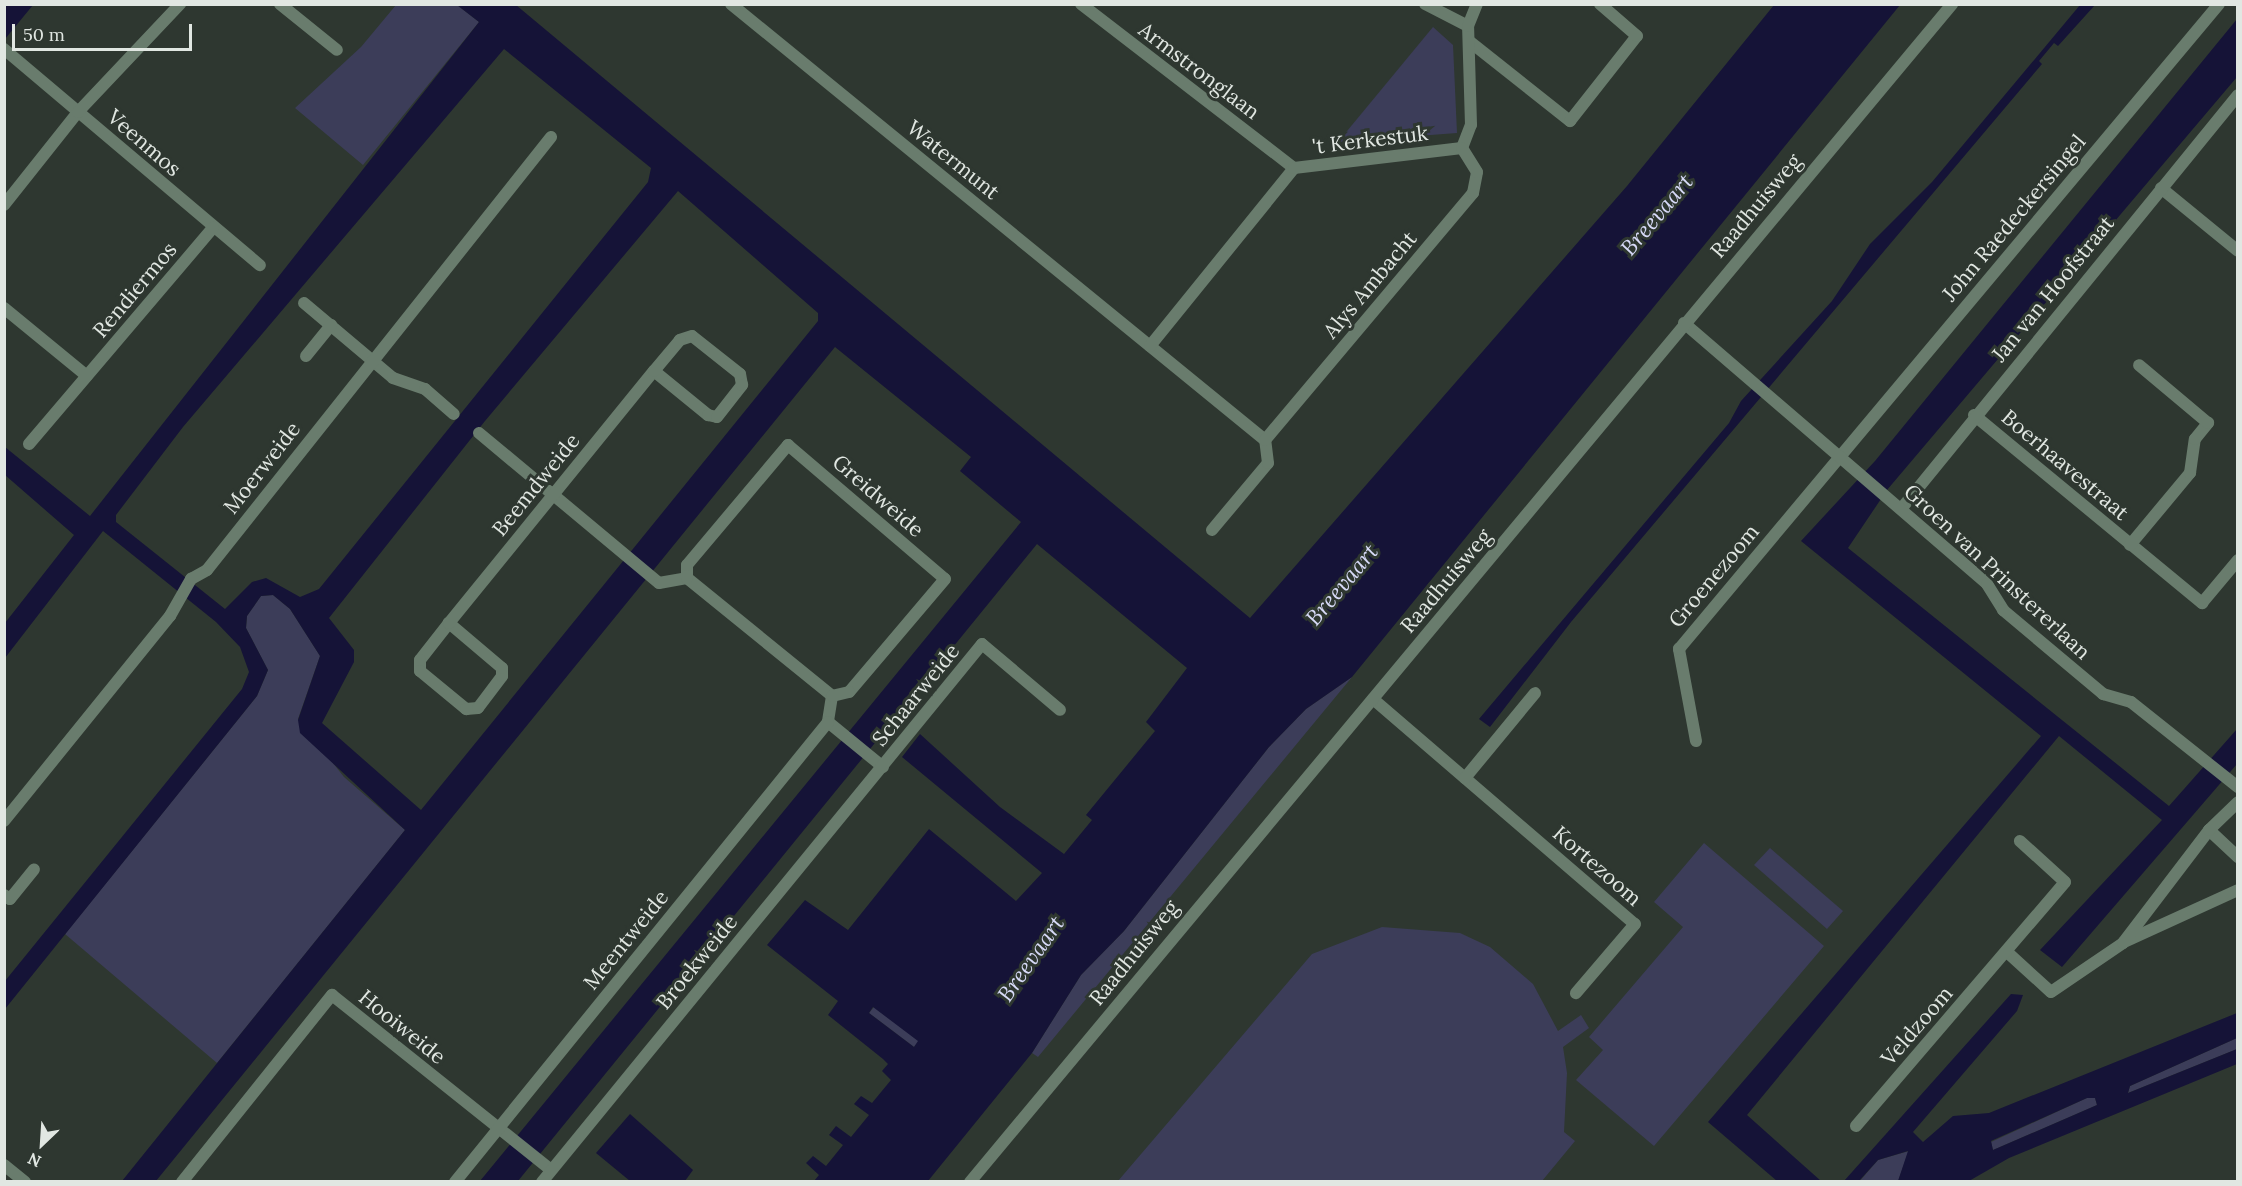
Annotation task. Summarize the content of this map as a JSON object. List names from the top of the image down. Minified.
{"streets":{"street":["Armstronglaan","'t Kerkestuk","Veenmos","Watermunt","Raadhuisweg","John Raedeckersingel","Alys Ambacht","Jan van Hoofstraat","Rendiermos","Boerhaavestraat","Moerweide","Beemdweide","Greidweide","Groen van Prinstererlaan","Groenezoom","Schaarweide","Kortezoom","Meentweide","Broekweide","Veldzoom","Hooiweide"]},"crossings":[["Armstronglaan","'t Kerkestuk"],["'t Kerkestuk","Watermunt"],["'t Kerkestuk","Alys Ambacht"],["Veenmos","Rendiermos"],["Raadhuisweg","Groen van Prinstererlaan"],["Raadhuisweg","Kortezoom"],["John Raedeckersingel","Groen van Prinstererlaan"],["John Raedeckersingel","Groenezoom"],["Jan van Hoofstraat","Boerhaavestraat"],["Jan van Hoofstraat","Groen van Prinstererlaan"],["Groen van Prinstererlaan","Groenezoom"],["Schaarweide","Meentweide"],["Schaarweide","Broekweide"],["Meentweide","Hooiweide"],["Broekweide","Hooiweide"]],"water":["Breevaart"],"scale_bar":"50 m","north":"bottom left"}
